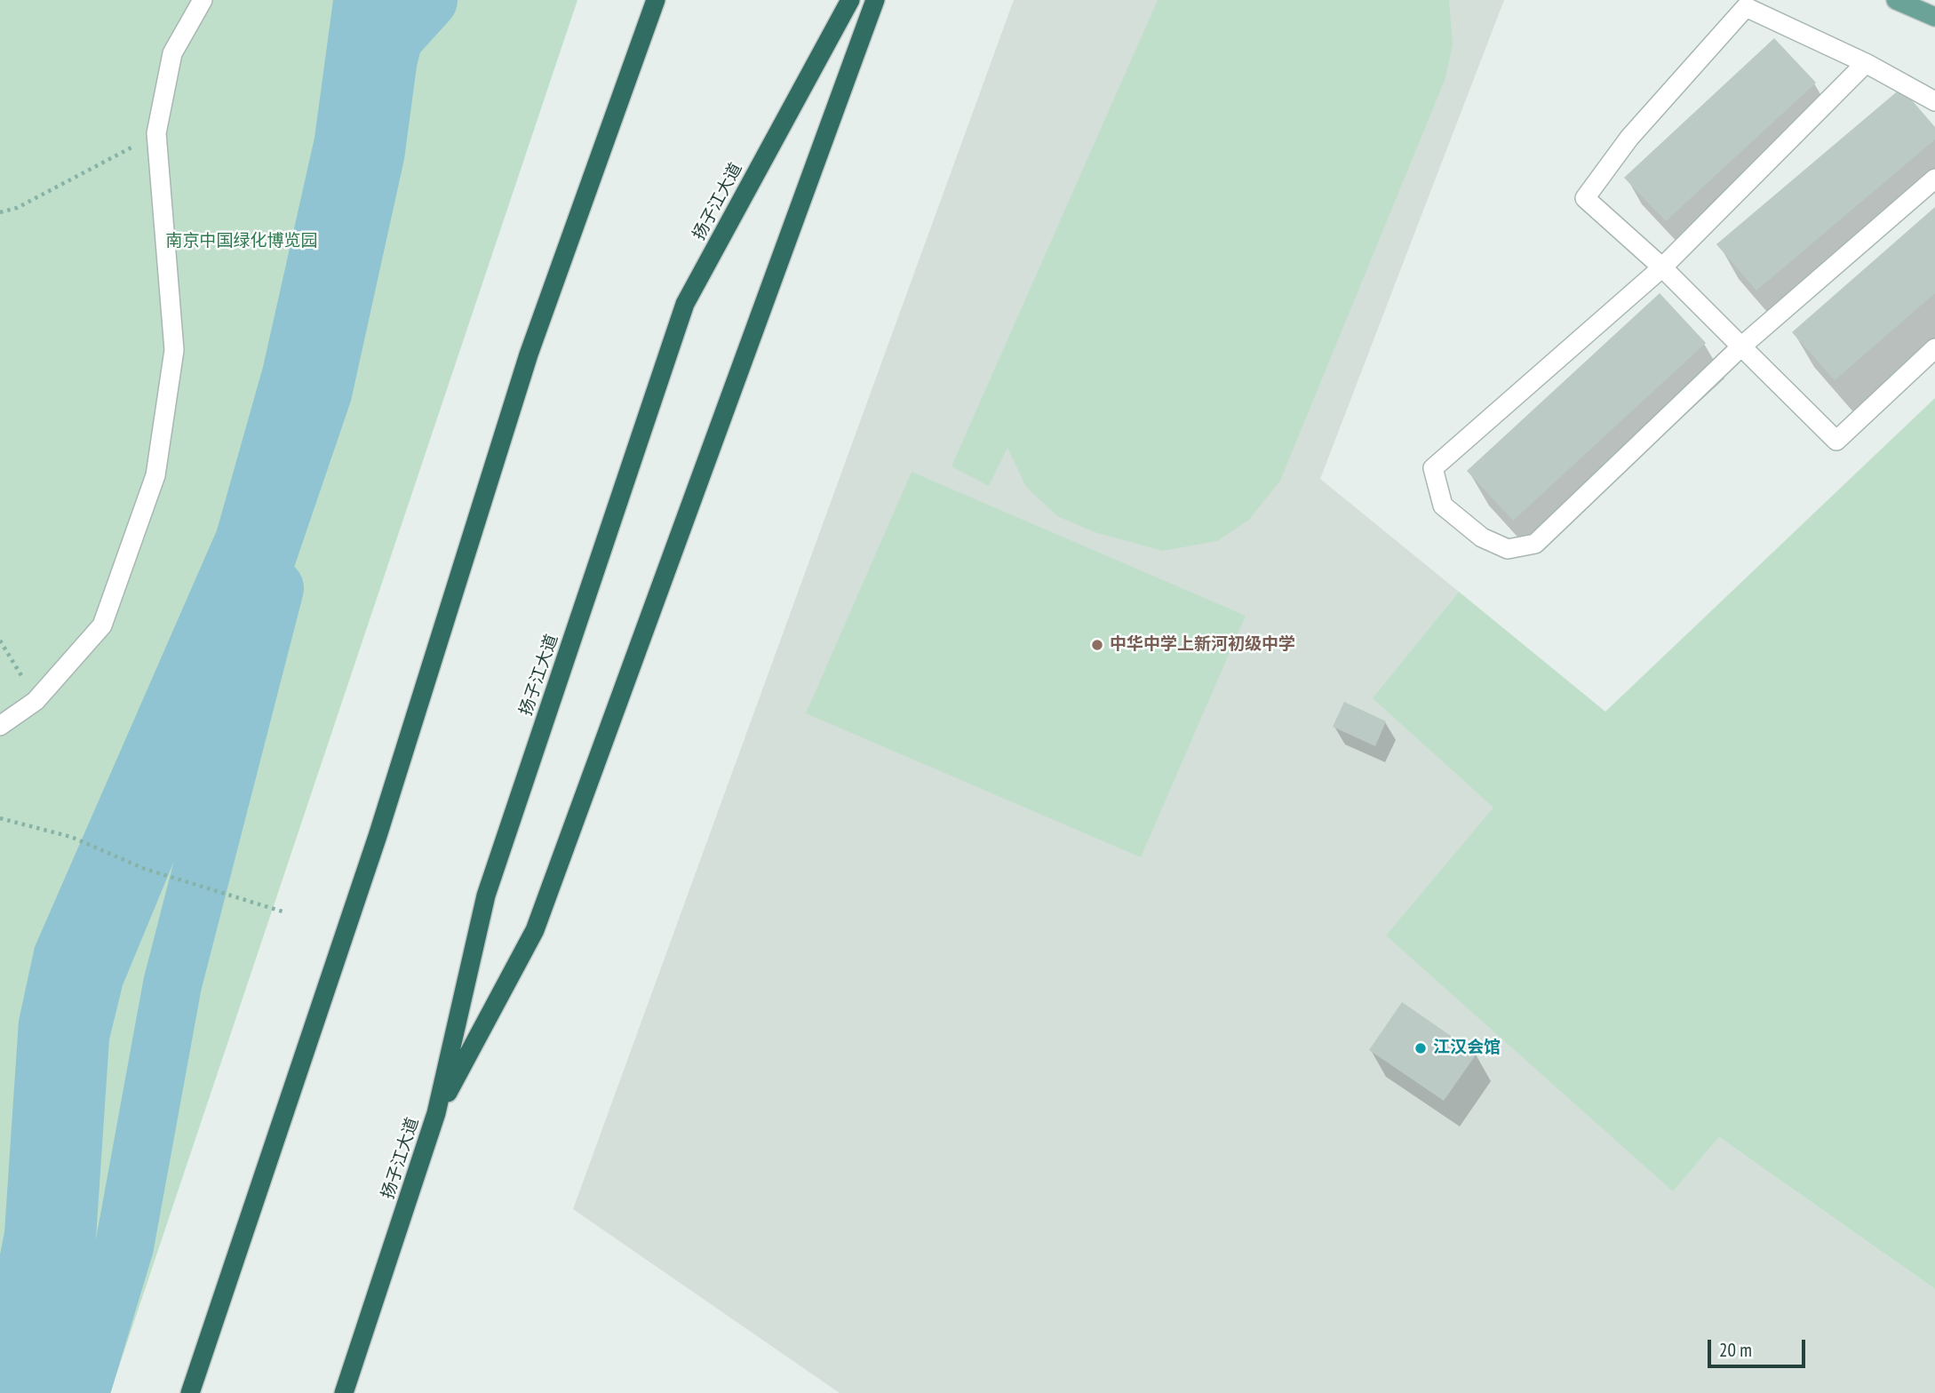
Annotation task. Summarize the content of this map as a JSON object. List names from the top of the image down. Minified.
{"streets":{"highway":["扬子江大道"]},"parks":["南京中国绿化博览园"],"places":["中华中学上新河初级中学","江汉会馆"],"scale_bar":"20 m"}
